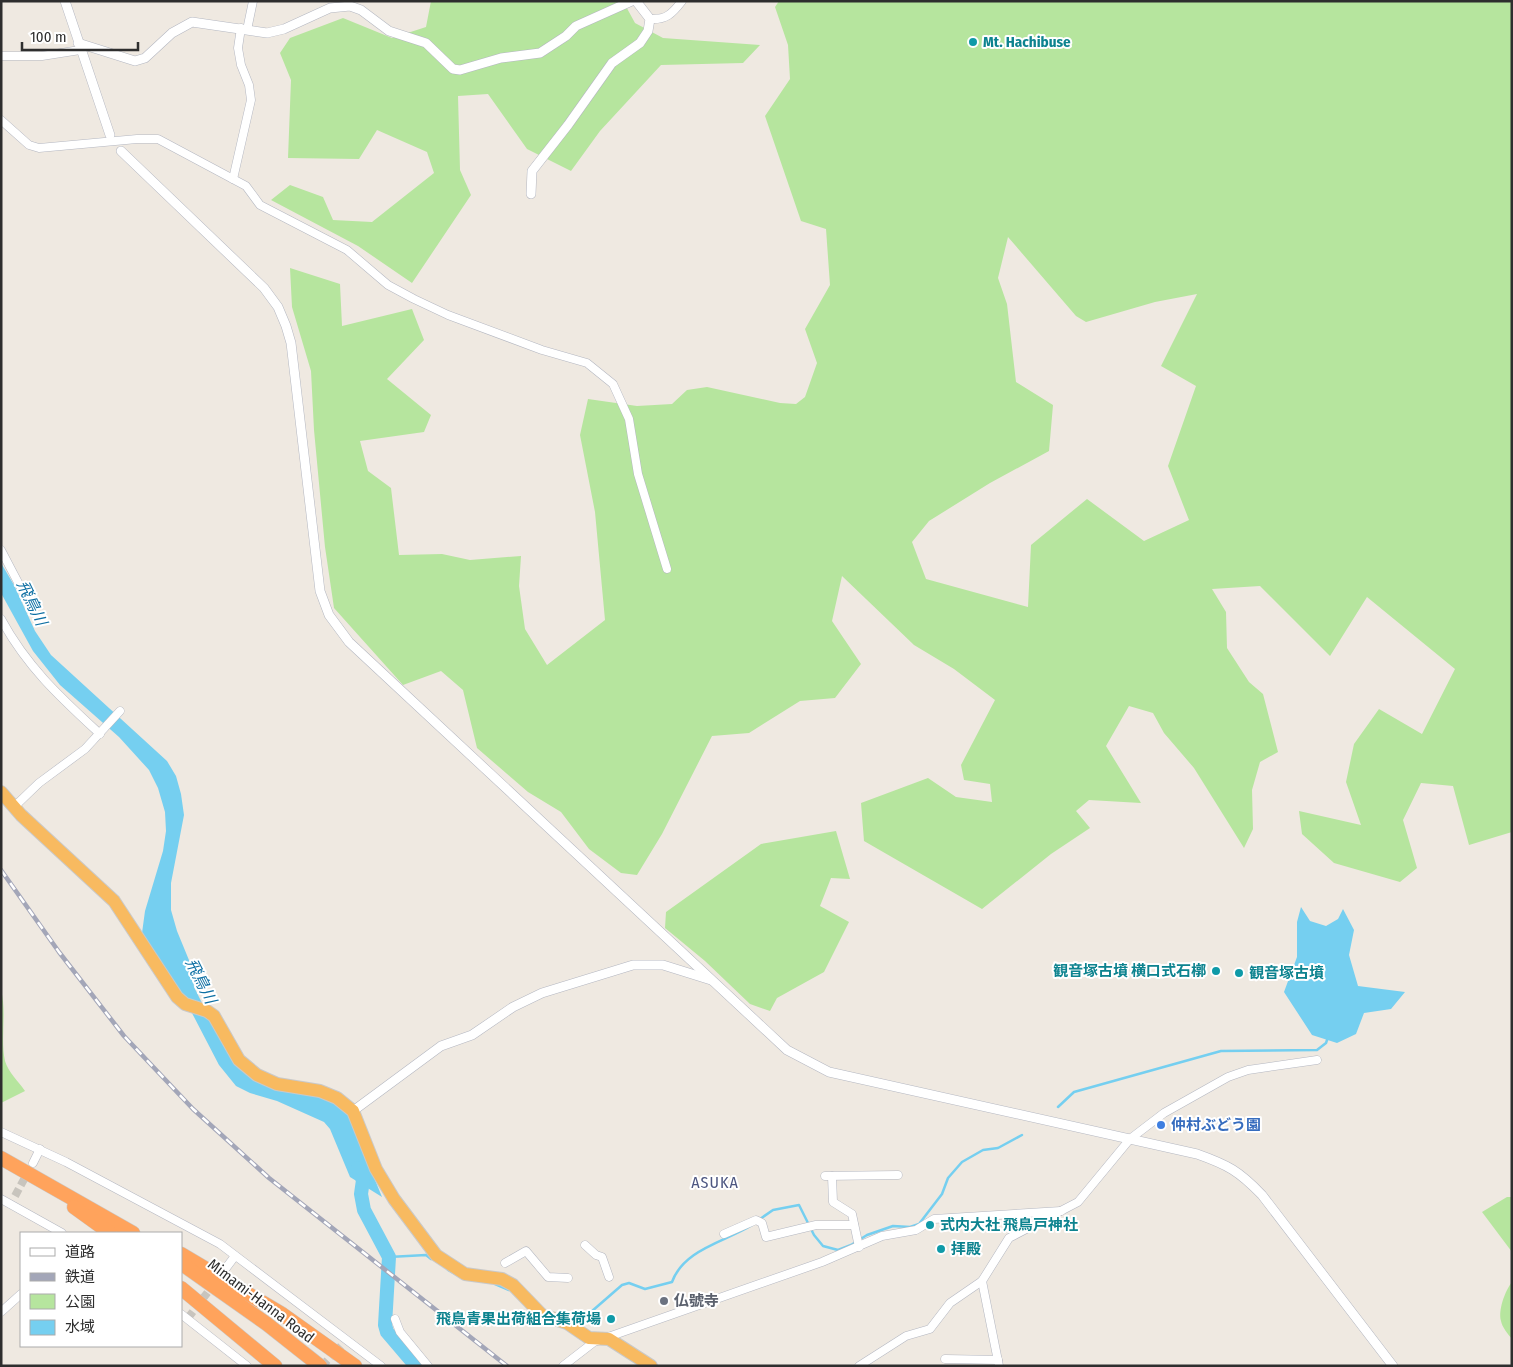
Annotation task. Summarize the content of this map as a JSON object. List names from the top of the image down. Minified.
{"streets":{"highway":["Mimami-Hanna Road"]},"districts":["ASUKA"],"water":["飛鳥川"],"places":["Mt. Hachibuse","観音塚古墳 横口式石槨","観音塚古墳","仲村ぶどう園","式内大社 飛鳥戸神社","拝殿","仏號寺","飛鳥青果出荷組合集荷場"],"legend":["道路","鉄道","公園","水域"],"scale_bar":"100 m"}
